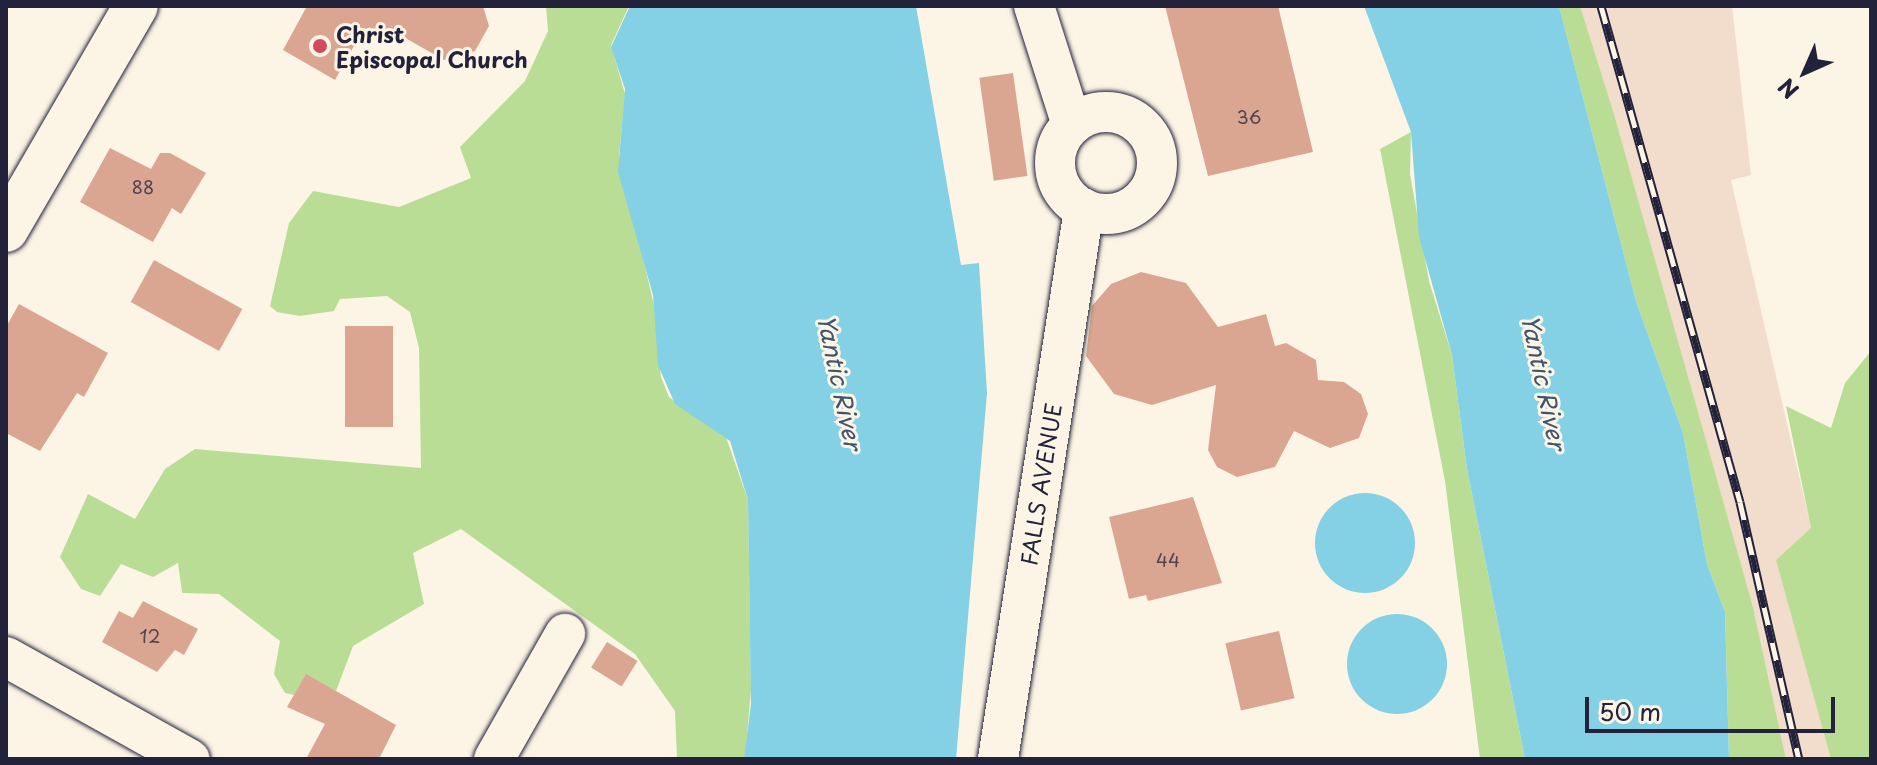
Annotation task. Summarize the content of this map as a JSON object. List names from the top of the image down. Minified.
{"streets":{"street":["FALLS AVENUE"]},"water":["Yantic River"],"places":["Christ Episcopal Church"],"house_numbers":["36","88","44","12"],"scale_bar":"50 m","north":"bottom left"}
